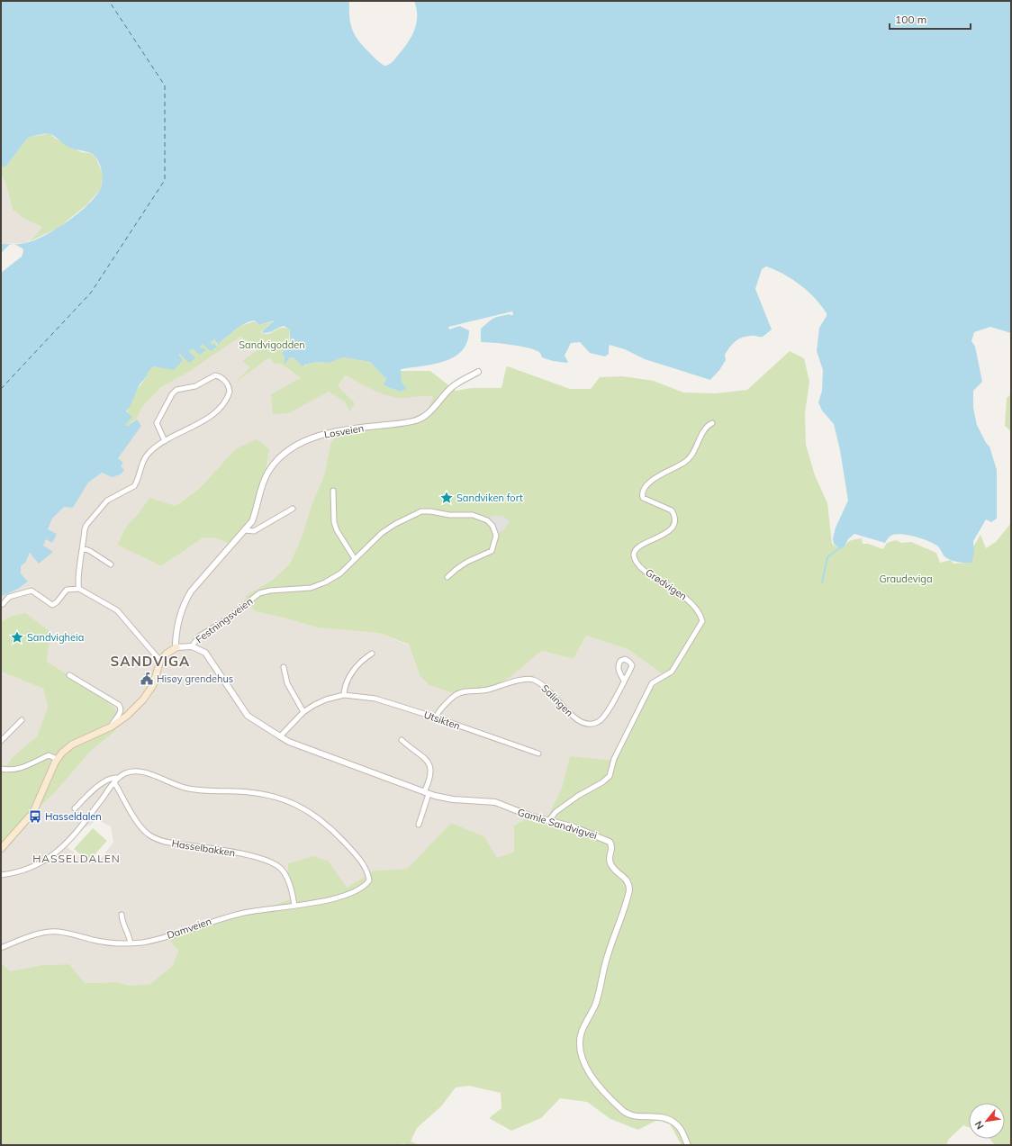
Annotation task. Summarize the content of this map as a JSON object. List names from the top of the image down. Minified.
{"streets":{"street":["Losveien","Grødvigen","Festningsveien","Salingen","Utsikten","Gamle Sandvigvei","Hasselbakken","Damveien"]},"crossings":[["Grødvigen","Gamle Sandvigvei"],["Festningsveien","Gamle Sandvigvei"],["Salingen","Utsikten"],["Utsikten","Gamle Sandvigvei"],["Hasselbakken","Damveien"]],"districts":["SANDVIGA","HASSELDALEN"],"parks":["Sandvigodden","Graudeviga"],"places":{"place":["Sandviken fort","Sandvigheia"],"public building":["Hisøy grendehus"],"bus stop":["Hasseldalen"]},"scale_bar":"100 m","north":"bottom left"}
